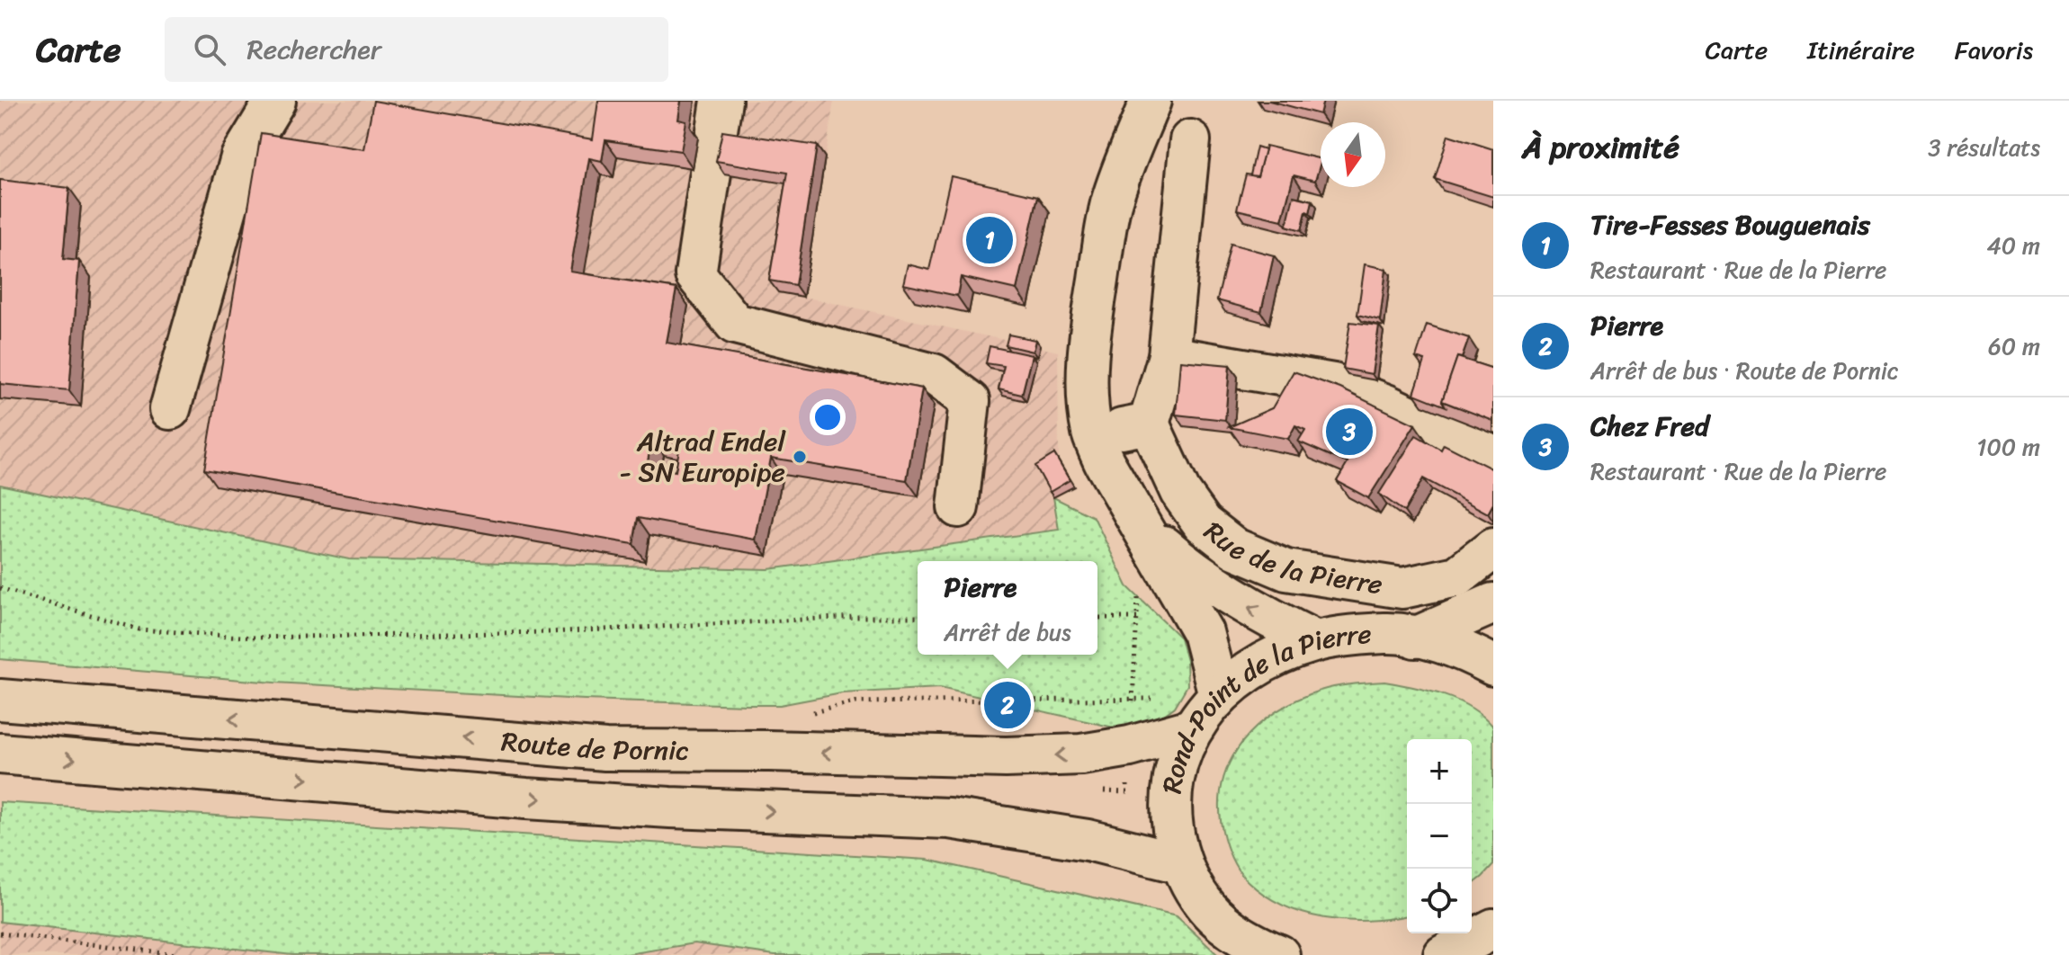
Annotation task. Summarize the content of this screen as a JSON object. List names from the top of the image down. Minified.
{"streets":{"main road":["Rue de la Pierre","Rond-Point de la Pierre","Route de Pornic"]},"crossings":[["Rue de la Pierre","Rond-Point de la Pierre"],["Rue de la Pierre","Route de Pornic"],["Rond-Point de la Pierre","Route de Pornic"]],"places":["Altrad Endel - SN Europipe"],"north":"bottom","page":{"header":"Carte","search":"Rechercher","nav":["Carte","Itinéraire","Favoris"],"heading":["À proximité","3 résultats"],"list":[{"mark":"1","name":"Tire-Fesses Bouguenais","note":"Restaurant · Rue de la Pierre","value":"40 m"},{"mark":"2","name":"Pierre","note":"Arrêt de bus · Route de Pornic","value":"60 m"},{"mark":"3","name":"Chez Fred","note":"Restaurant · Rue de la Pierre","value":"100 m"}],"pins":["1","3","2"],"popup":["Pierre","Arrêt de bus"],"map_buttons":["+","−"]}}
